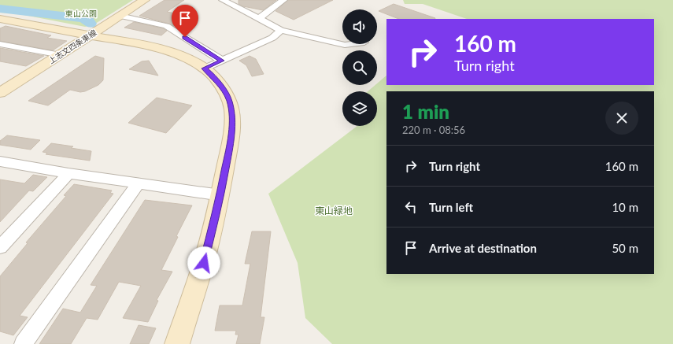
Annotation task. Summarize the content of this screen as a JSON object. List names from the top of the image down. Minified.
{"streets":{"street":["上志文四条東線"]},"parks":["東山公園","東山緑地"],"page":{"turn":["160 m","Turn right"],"heading":["1 min","220 m · 08:56"],"list":[{"name":"Turn right","value":"160 m"},{"name":"Turn left","value":"10 m"},{"name":"Arrive at destination","value":"50 m"}]}}
